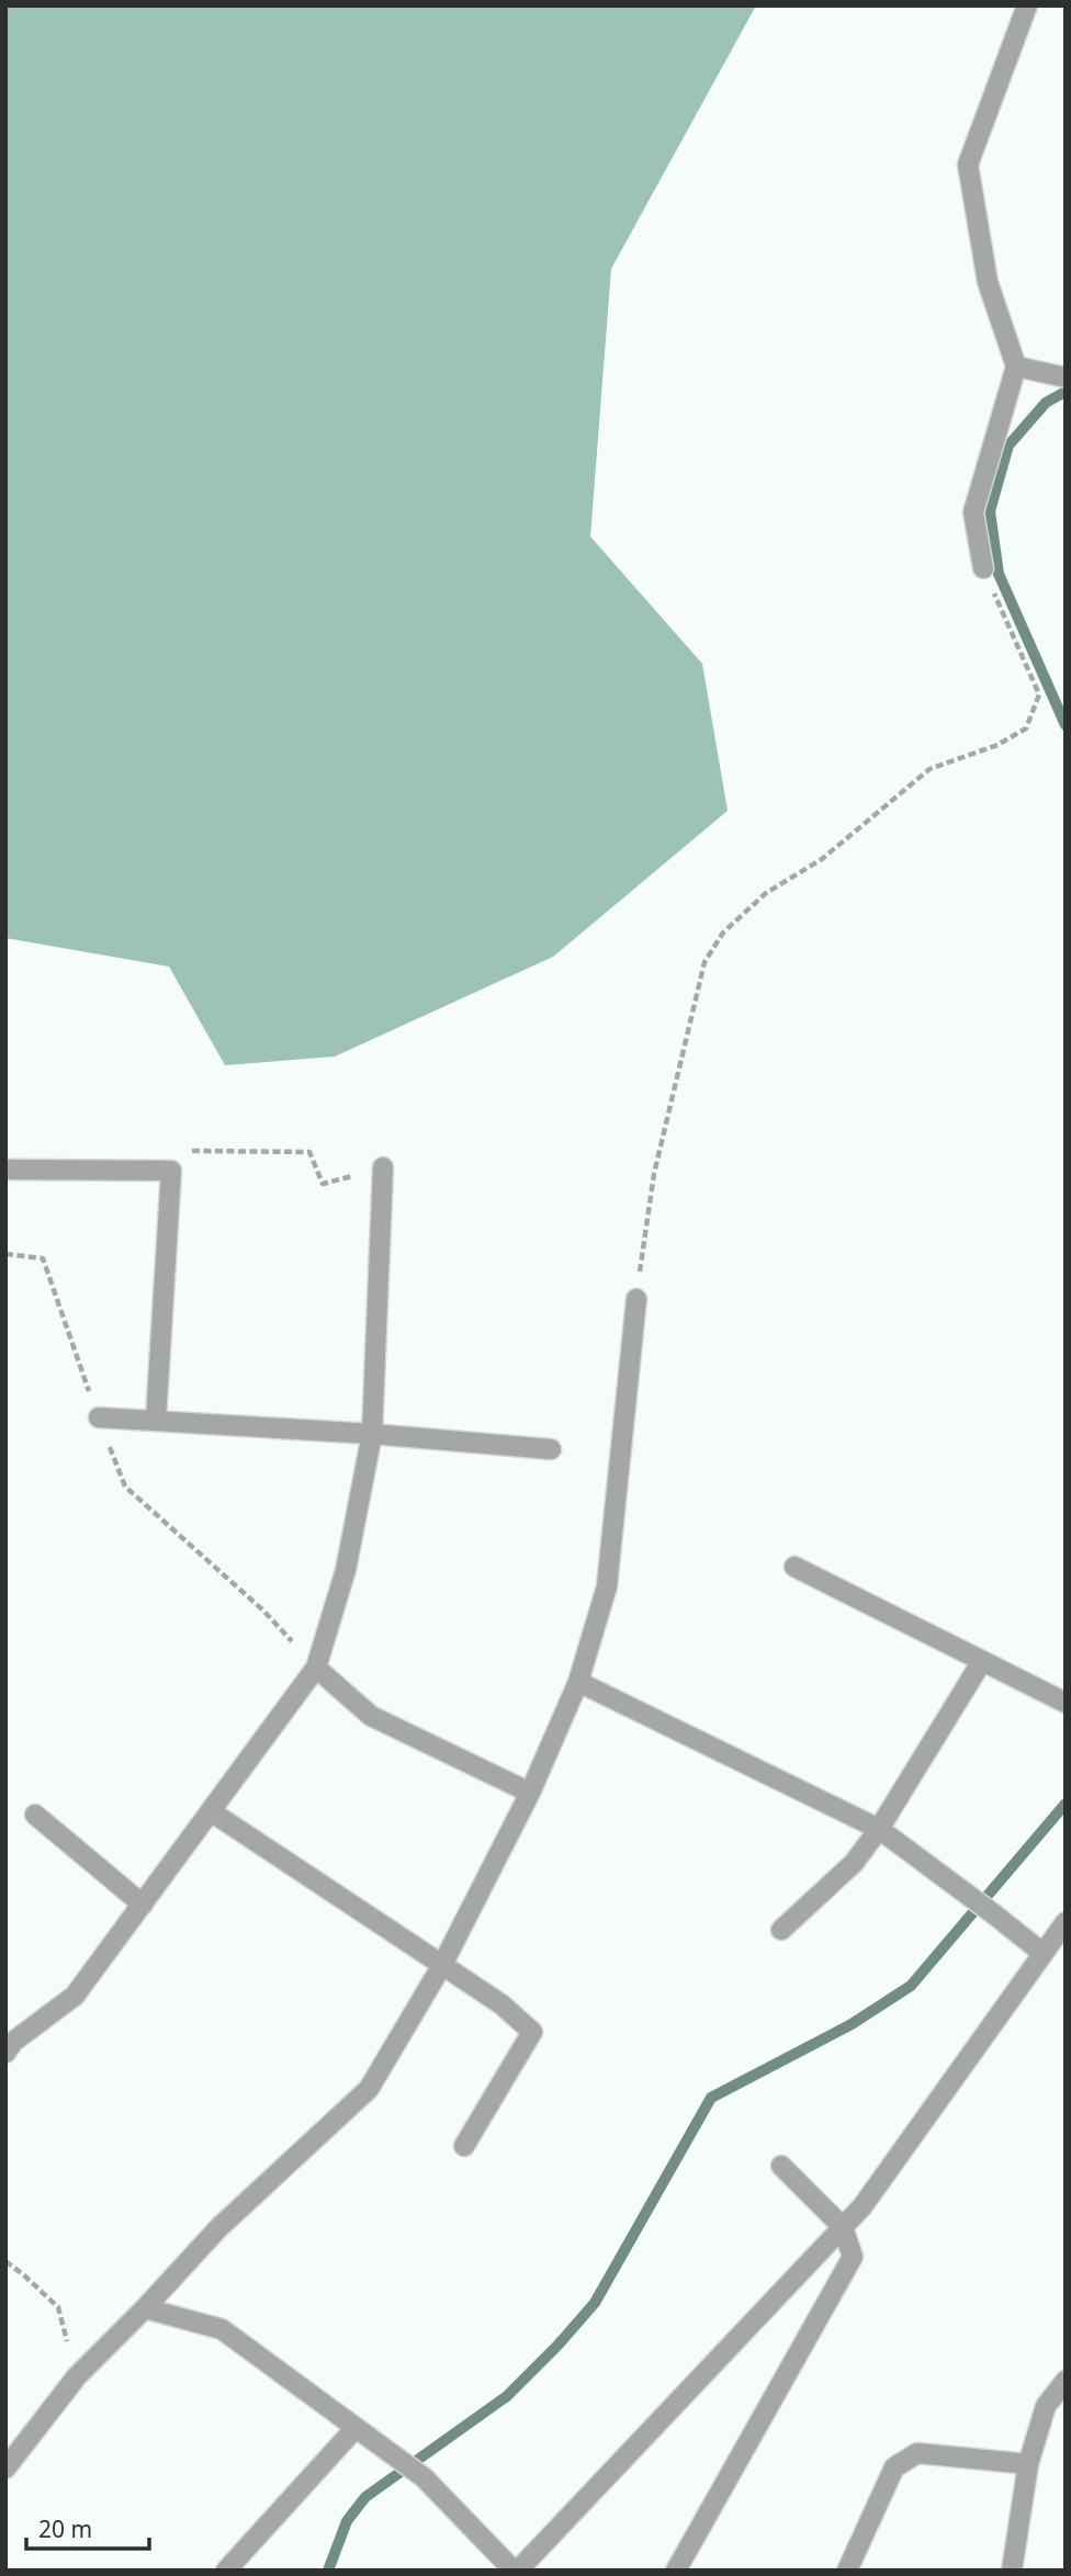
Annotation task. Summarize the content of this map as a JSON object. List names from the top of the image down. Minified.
{"scale_bar":"20 m"}
